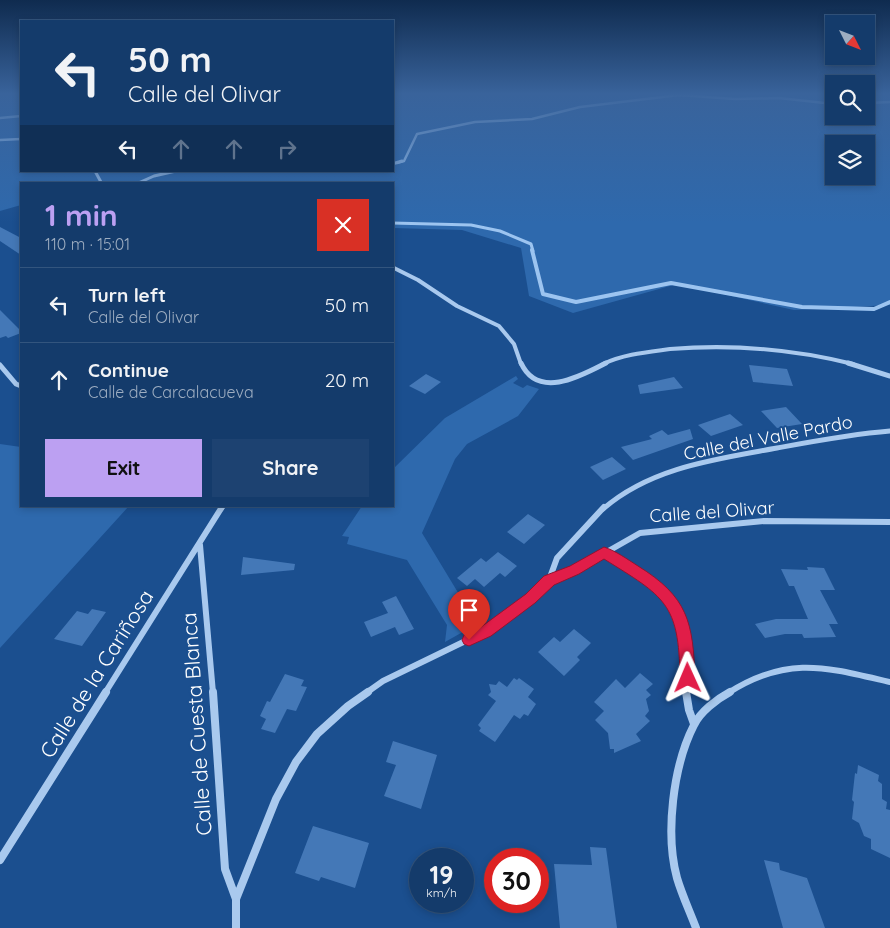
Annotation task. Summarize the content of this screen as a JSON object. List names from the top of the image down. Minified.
{"streets":{"street":["Calle del Valle Pardo","Calle del Olivar","Calle de la Cariñosa","Calle de Cuesta Blanca"]},"crossings":[["Calle del Valle Pardo","Calle del Olivar"],["Calle de la Cariñosa","Calle de Cuesta Blanca"]],"north":"bottom right","page":{"turn":["50 m","Calle del Olivar"],"heading":["1 min","110 m · 15:01"],"list":[{"name":"Turn left","note":"Calle del Olivar","value":"50 m"},{"name":"Continue","note":"Calle de Carcalacueva","value":"20 m"}],"buttons":["Exit","Share"],"speed":"19 km/h","limit":"30"}}
